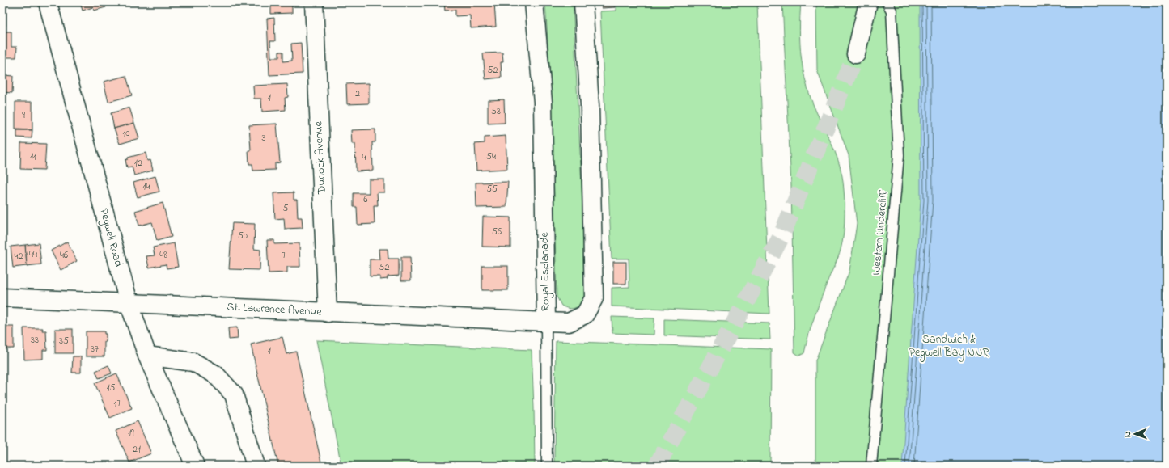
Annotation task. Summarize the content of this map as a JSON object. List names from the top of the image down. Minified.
{"streets":{"main road":["Durlock Avenue","Pegwell Road","Royal Esplanade","St. Lawrence Avenue"],"lane":["Western Undercliff"]},"crossings":[["Durlock Avenue","St. Lawrence Avenue"],["Pegwell Road","St. Lawrence Avenue"],["Royal Esplanade","St. Lawrence Avenue"]],"parks":["Sandwich & Pegwell Bay NNR"],"house_numbers":["52","2","1","53","9","10","3","11","54","4","12","14","55","6","5","56","50","44","46","48","7","42","52","33","35","37","1","15","17","19","21"],"north":"left"}
